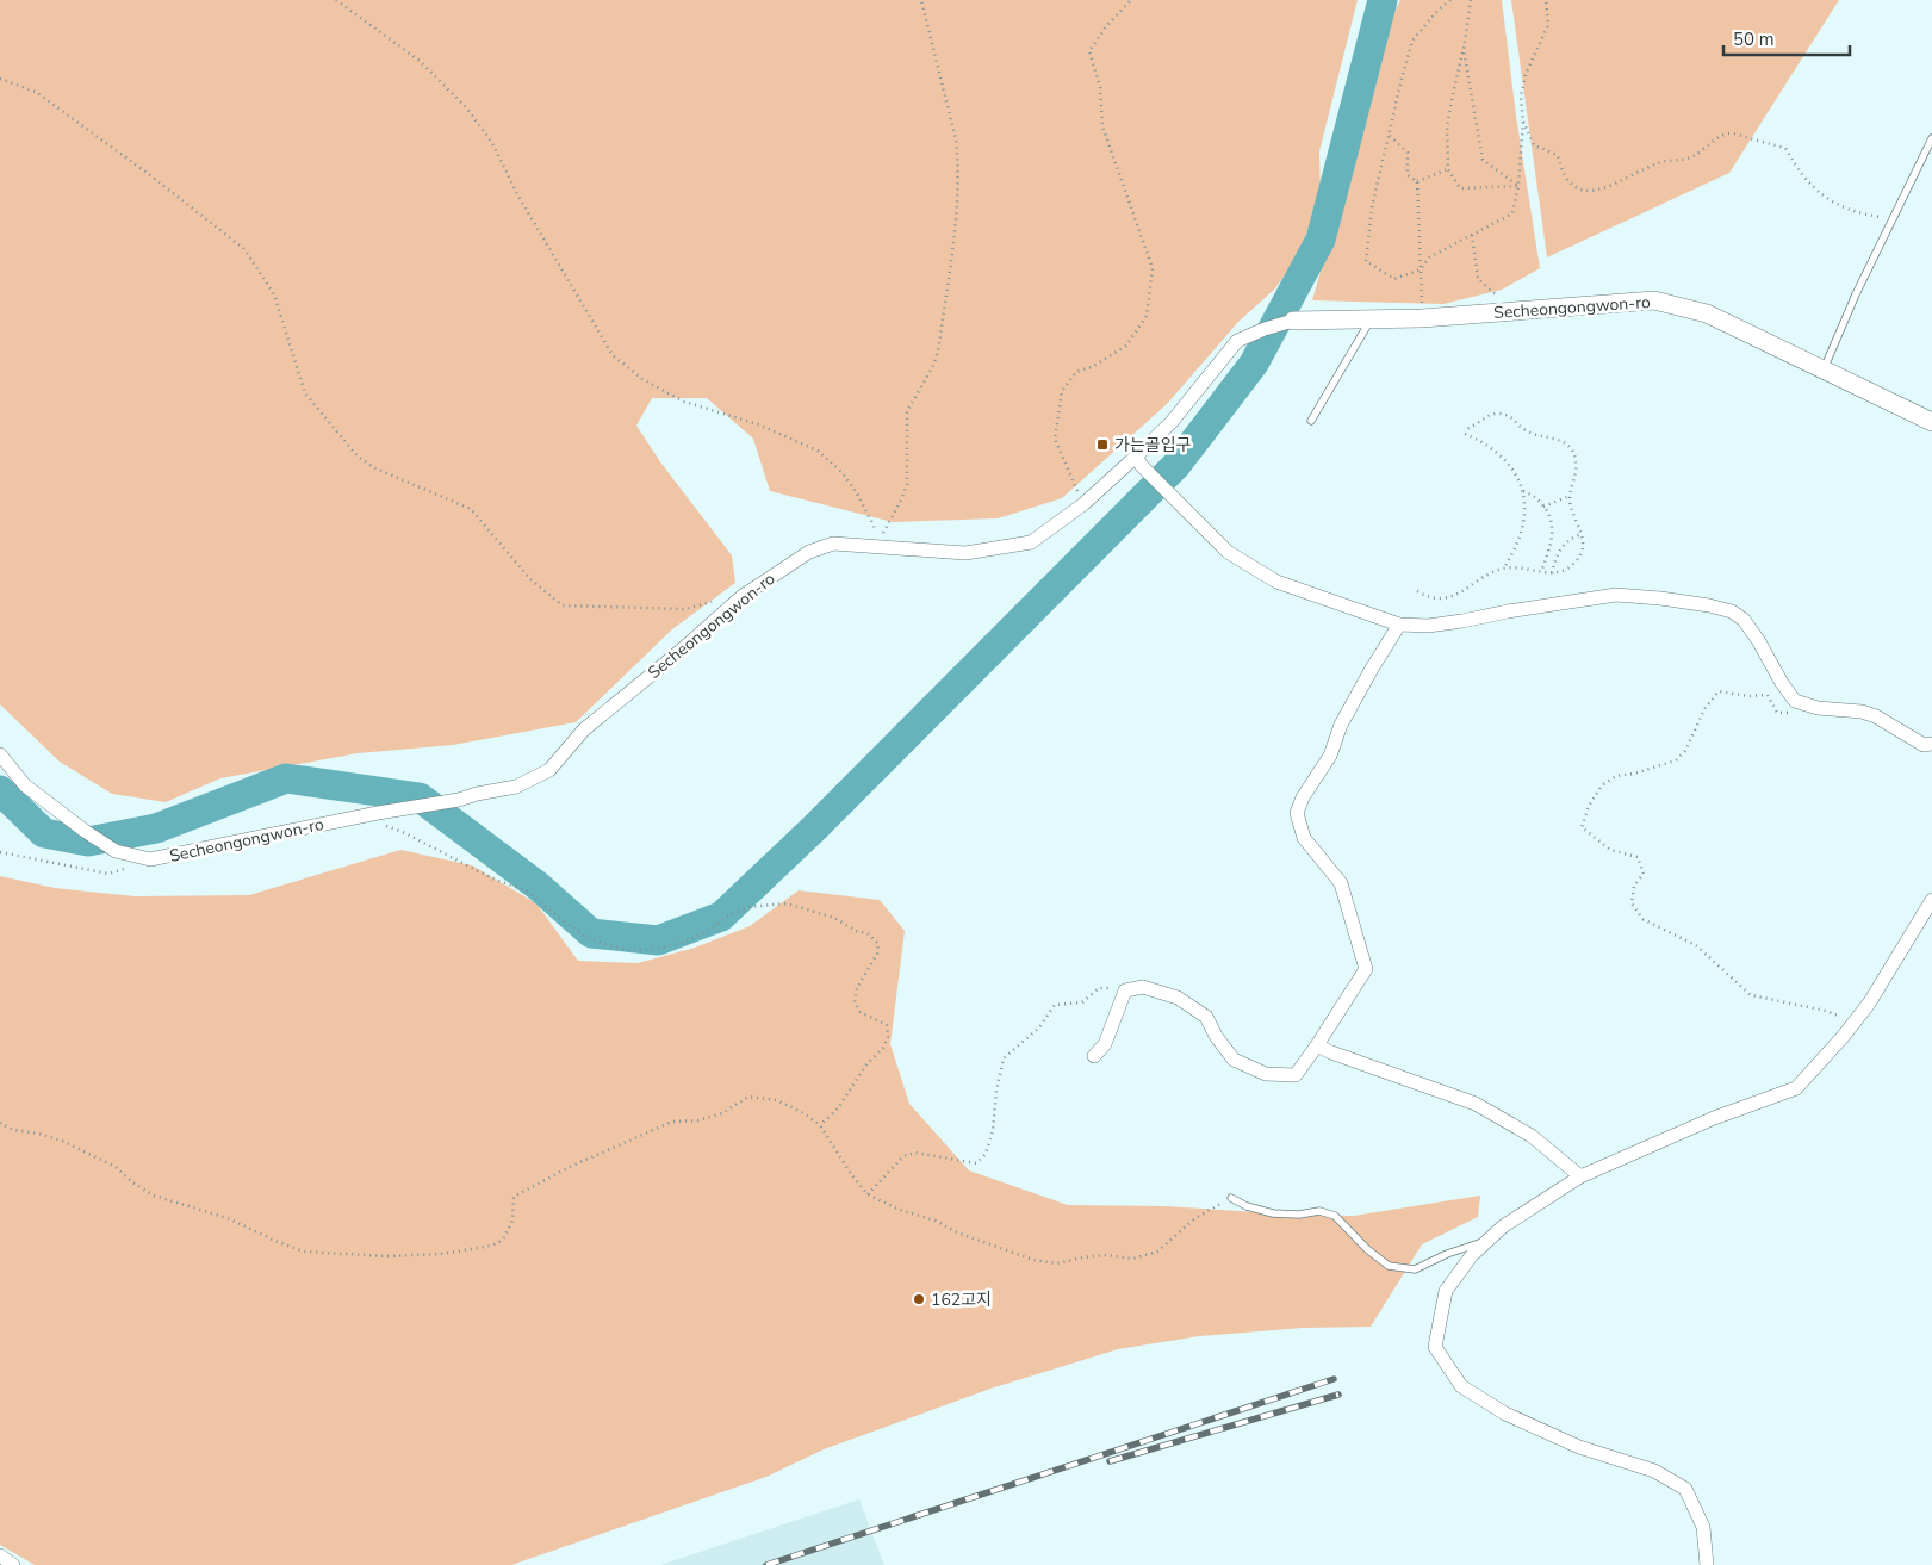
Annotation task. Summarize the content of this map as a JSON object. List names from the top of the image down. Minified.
{"streets":{"street":["Secheongongwon-ro"]},"places":{"transit":["가는골입구"],"other":["162고지"]},"scale_bar":"50 m"}
